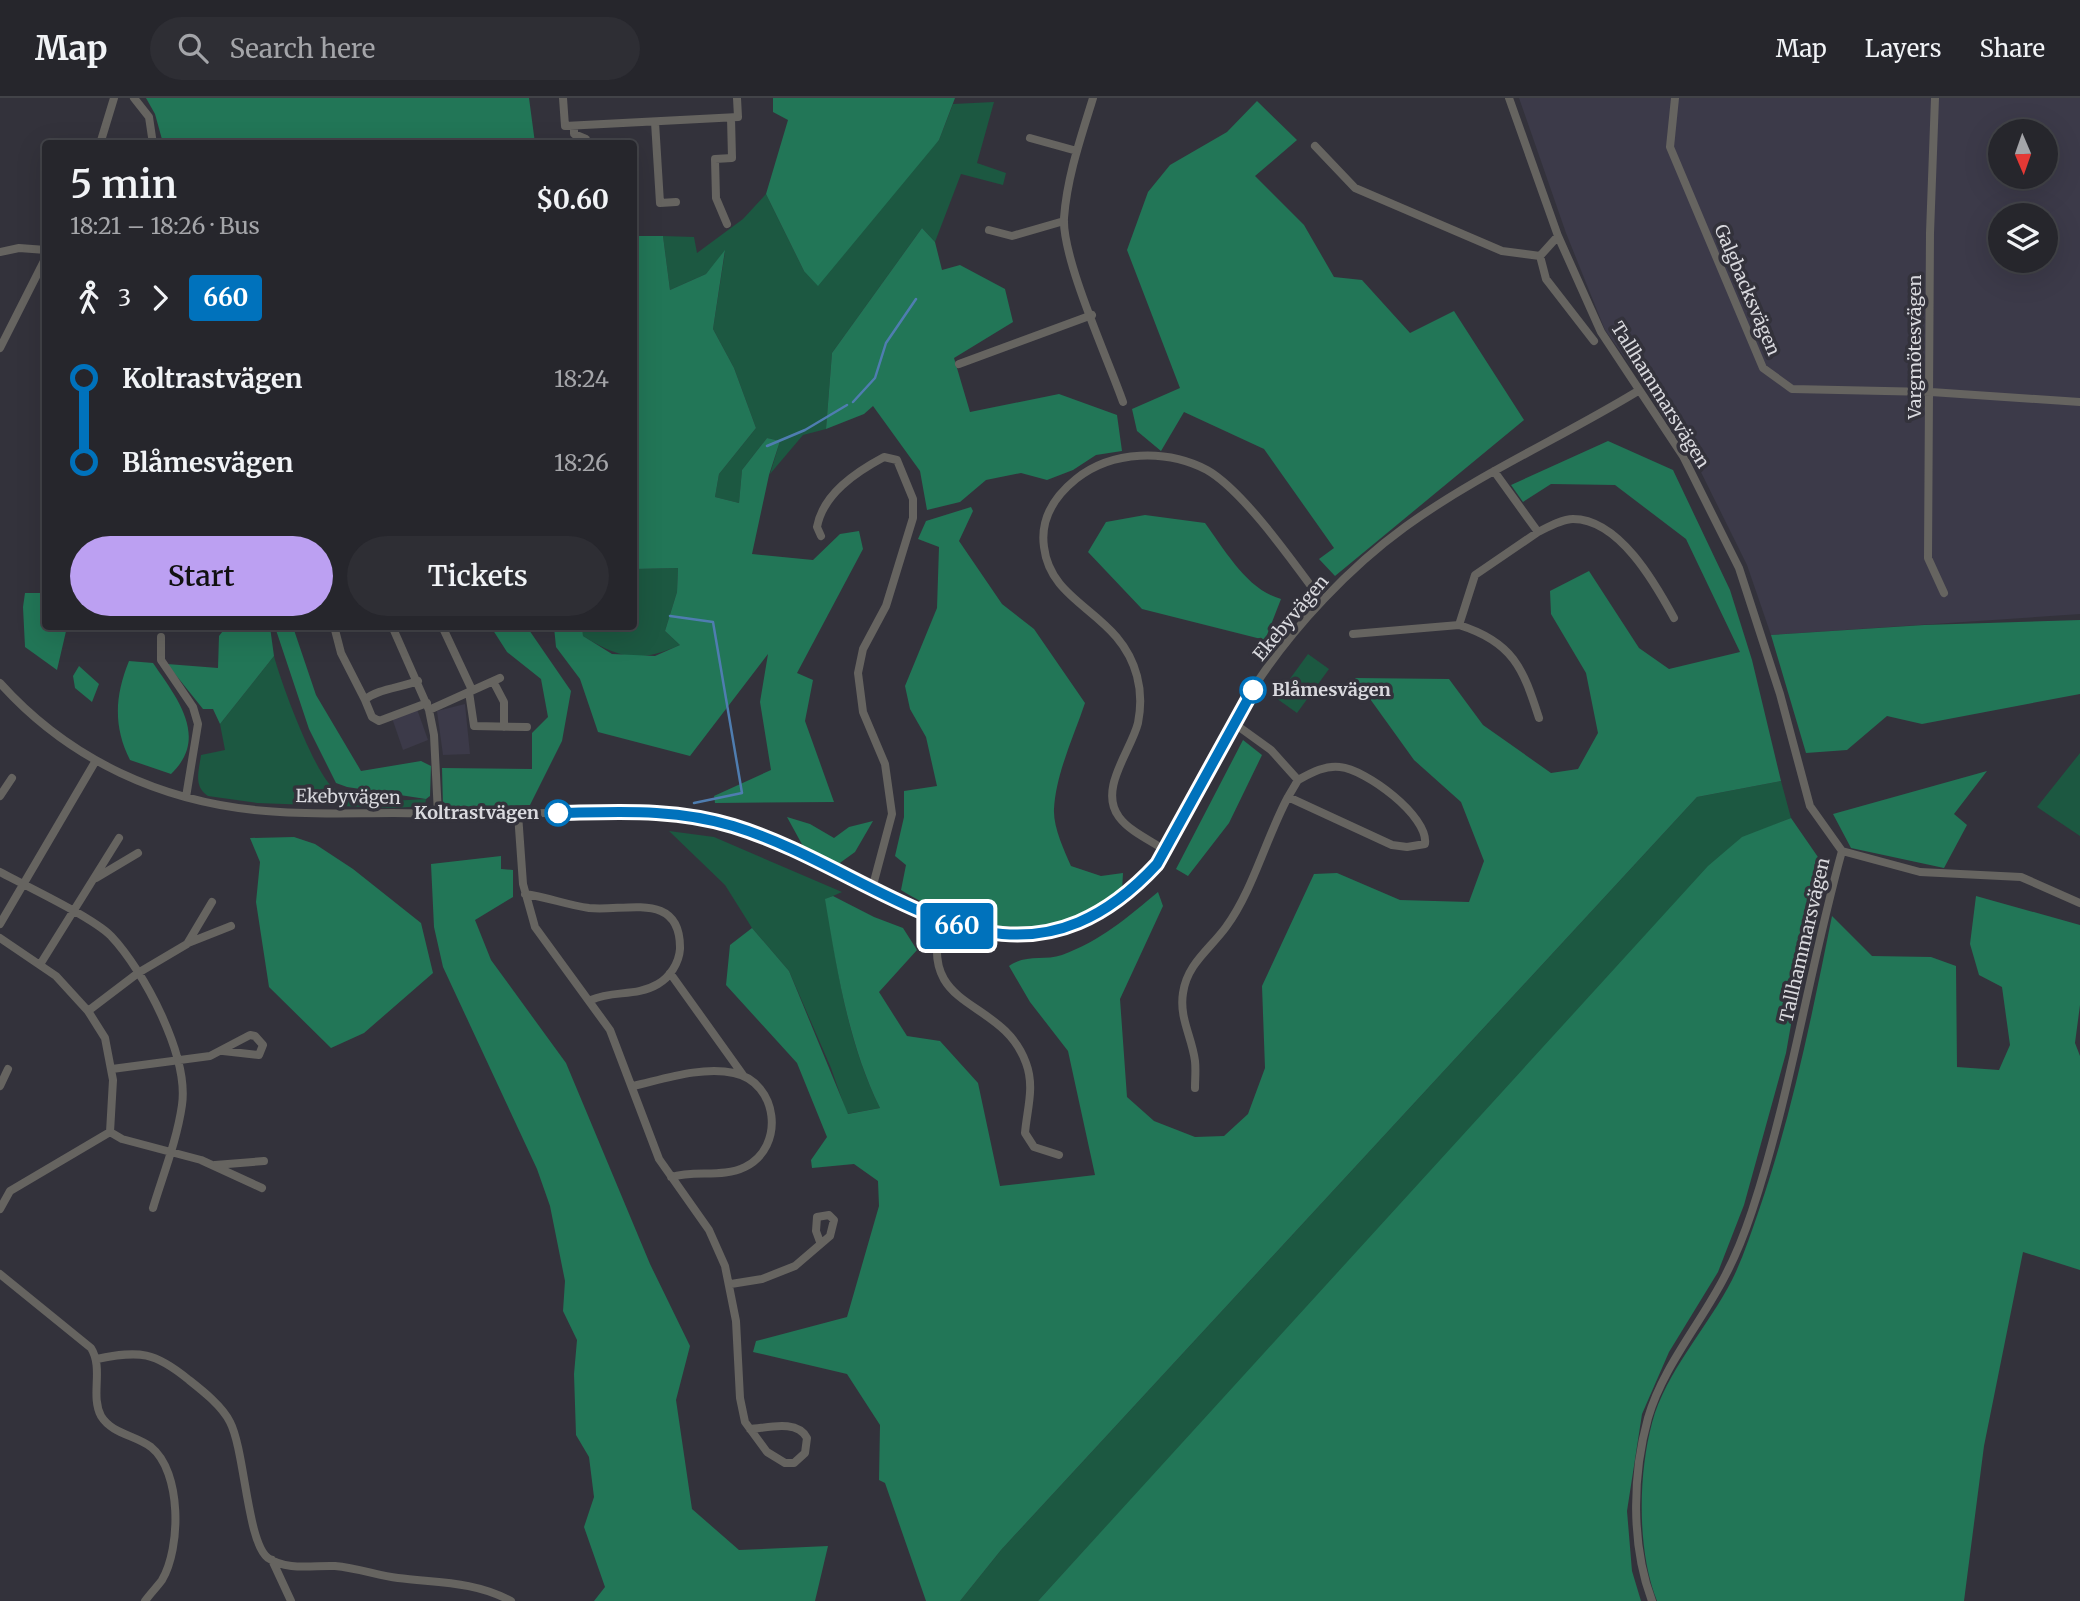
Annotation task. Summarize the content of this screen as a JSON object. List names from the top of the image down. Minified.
{"streets":{"street":["Galgbacksvägen","Vargmötesvägen","Tallhammarsvägen","Ekebyvägen"]},"crossings":[["Galgbacksvägen","Vargmötesvägen"],["Tallhammarsvägen","Ekebyvägen"]],"places":["Blåmesvägen","Koltrastvägen"],"lines":["bus line 660"],"north":"bottom","page":{"header":"Map","search":"Search here","nav":["Map","Layers","Share"],"on_map":"660","heading":["5 min","18:21 – 18:26 · Bus","$0.60"],"legs":["3","660"],"list":[{"name":"Koltrastvägen","value":"18:24"},{"name":"Blåmesvägen","value":"18:26"}],"buttons":["Start","Tickets"]}}
